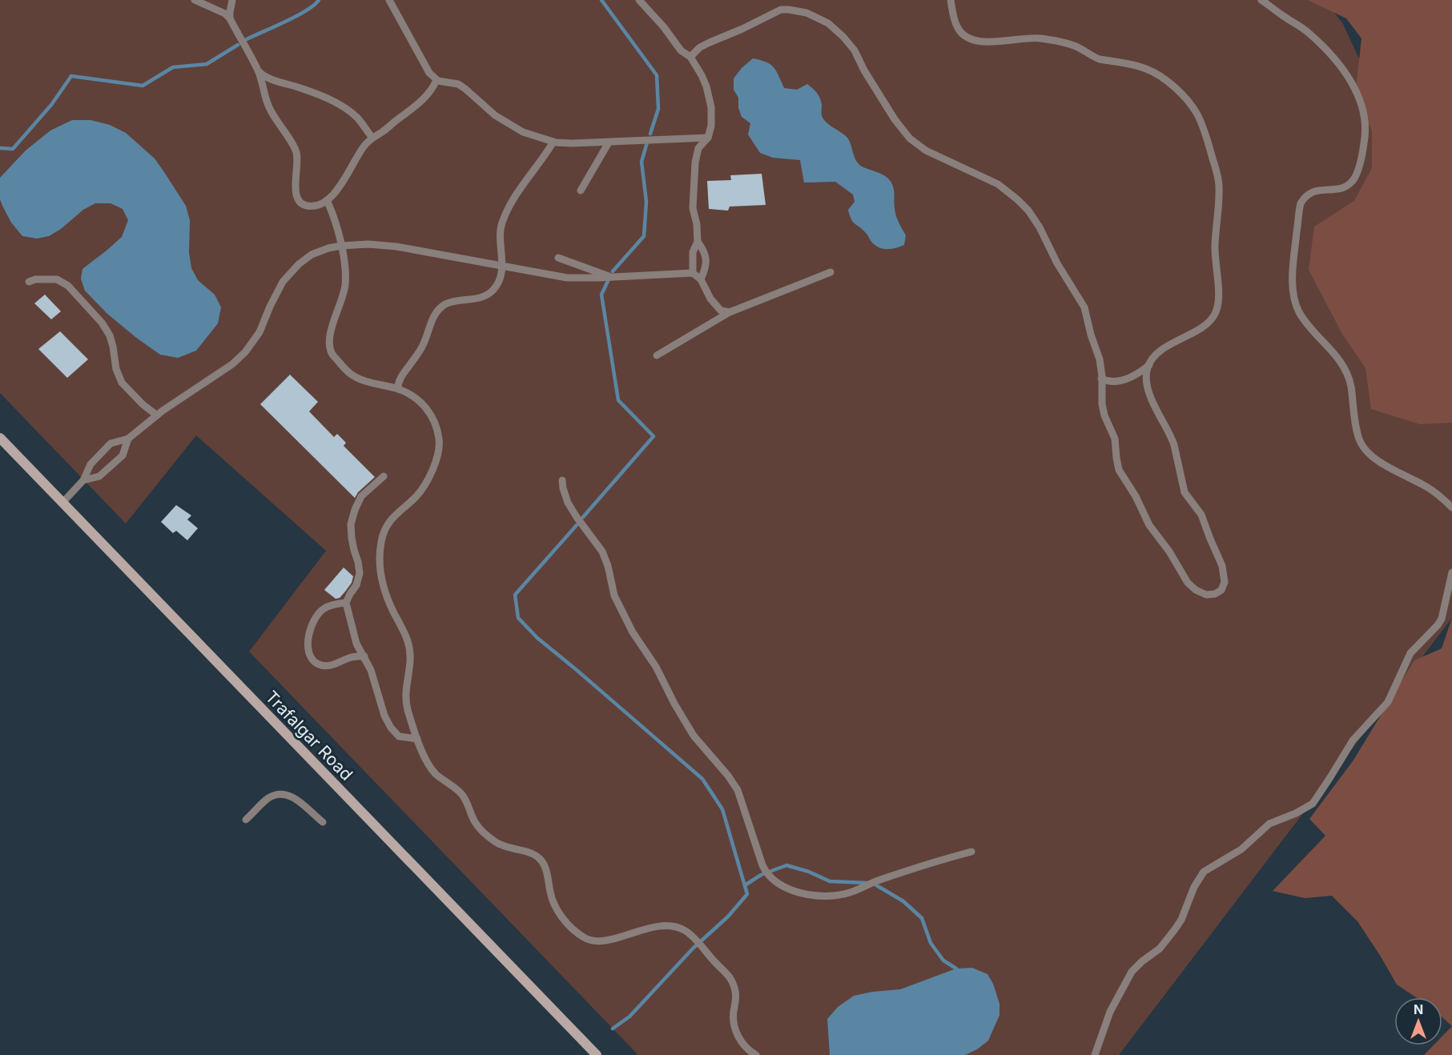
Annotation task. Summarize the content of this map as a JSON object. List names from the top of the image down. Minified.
{"streets":{"main road":["Trafalgar Road"]},"north":"top"}
